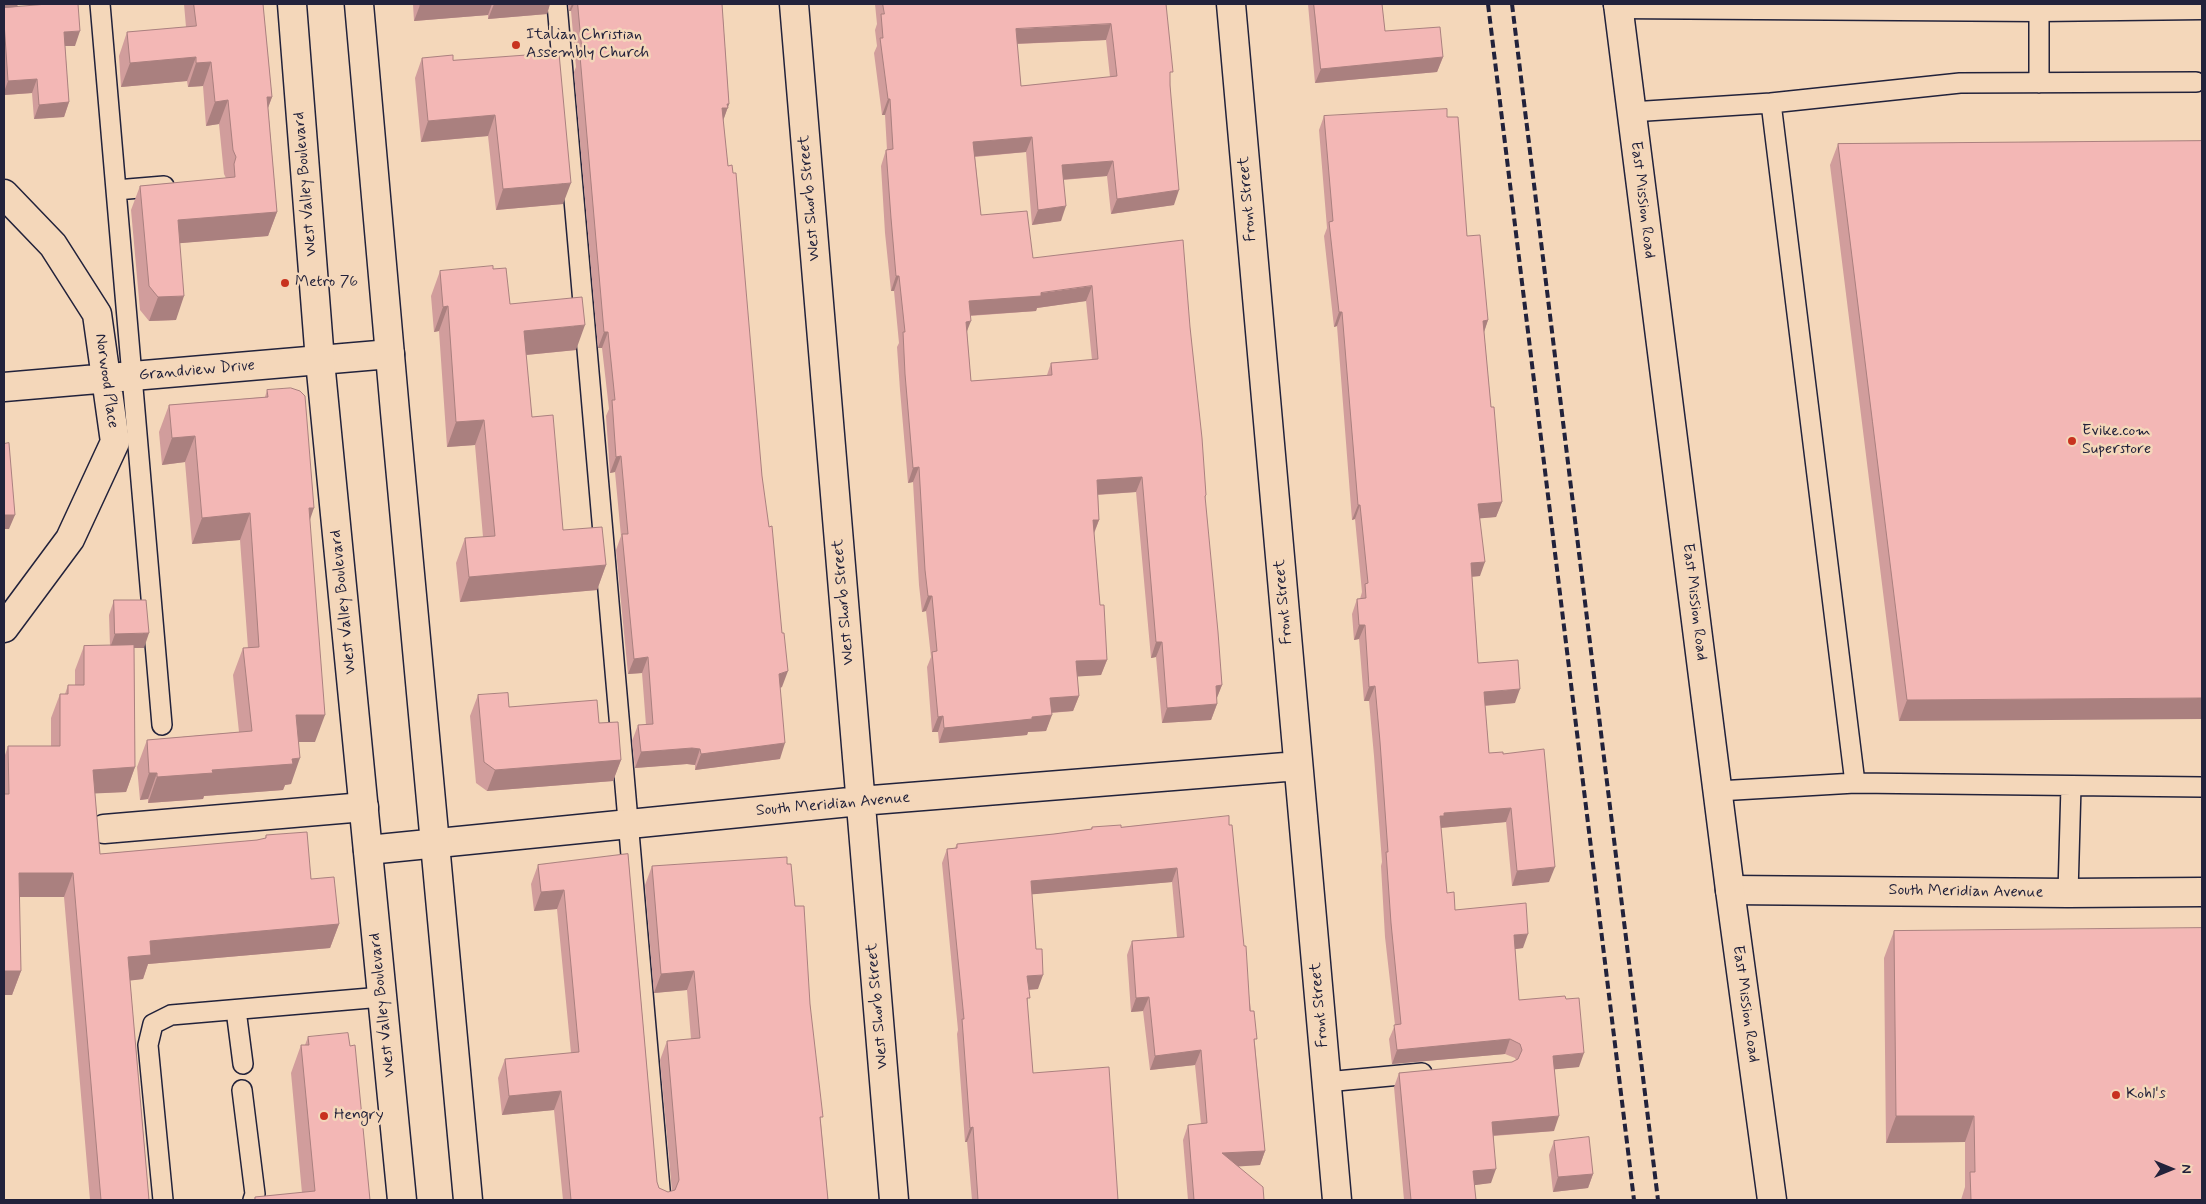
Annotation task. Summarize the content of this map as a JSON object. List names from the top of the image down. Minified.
{"streets":{"street":["West Valley Boulevard","West Shorb Street","Front Street","East Mission Road","Grandview Drive","Norwood Place","South Meridian Avenue"]},"crossings":[["West Valley Boulevard","Grandview Drive"],["West Valley Boulevard","South Meridian Avenue"],["West Shorb Street","South Meridian Avenue"],["Front Street","South Meridian Avenue"],["East Mission Road","South Meridian Avenue"],["Grandview Drive","Norwood Place"]],"places":["Italian Christian Assembly Church","Metro 76","Evike.com Superstore","Kohl's","Hengry"],"north":"right"}
